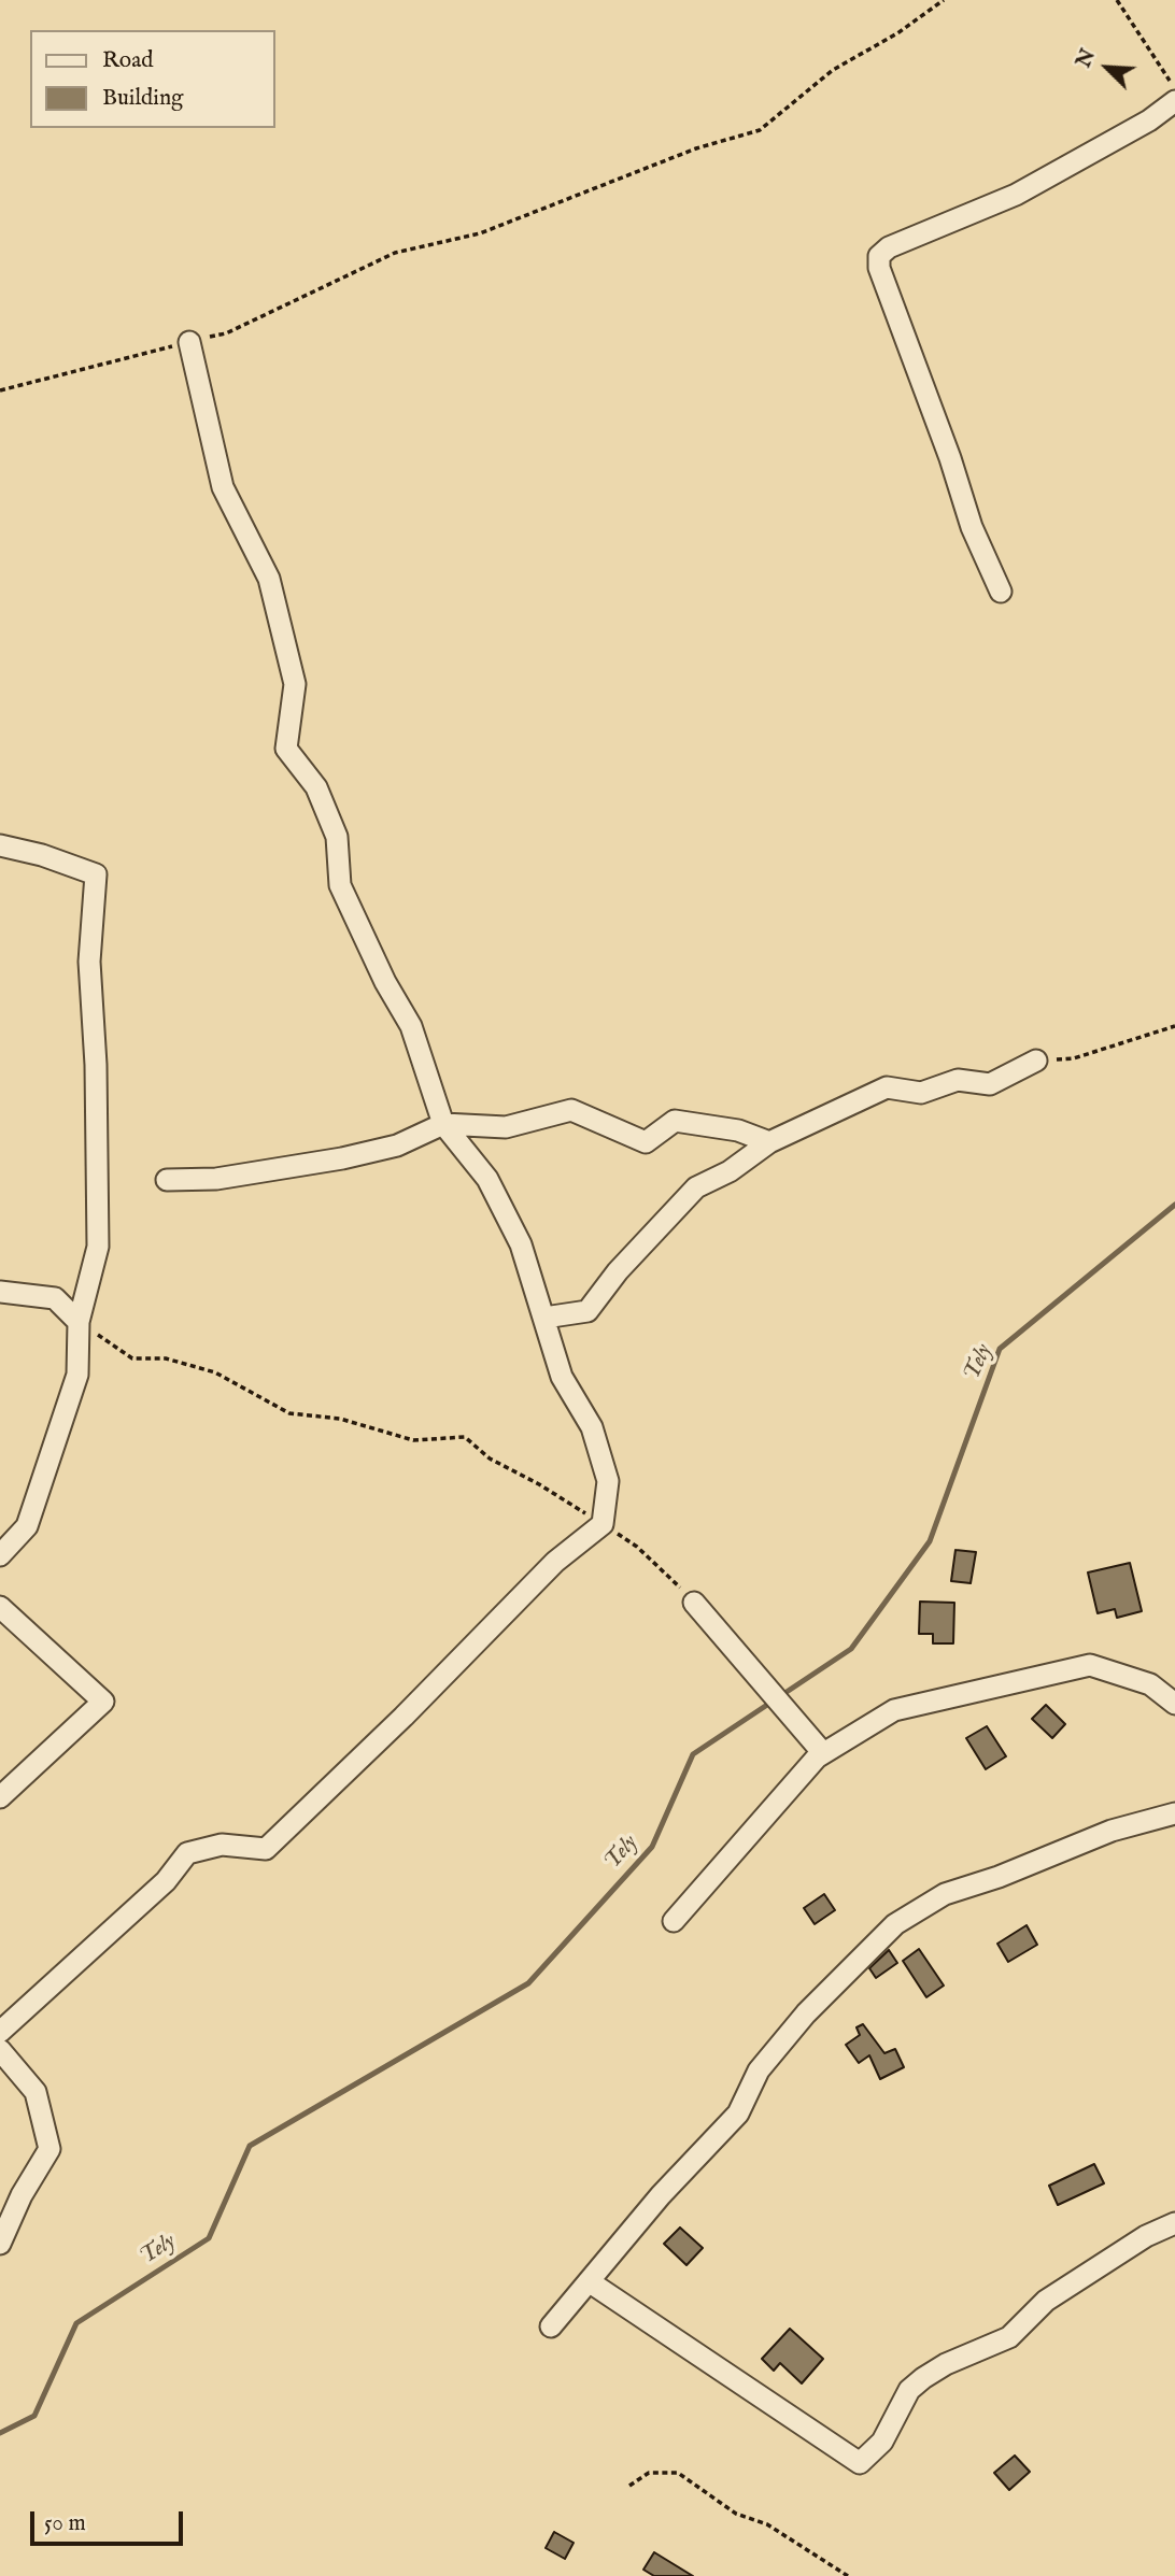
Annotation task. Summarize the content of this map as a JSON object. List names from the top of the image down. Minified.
{"water":["Tely"],"legend":["Road","Building"],"scale_bar":"50 m","north":"top left"}
